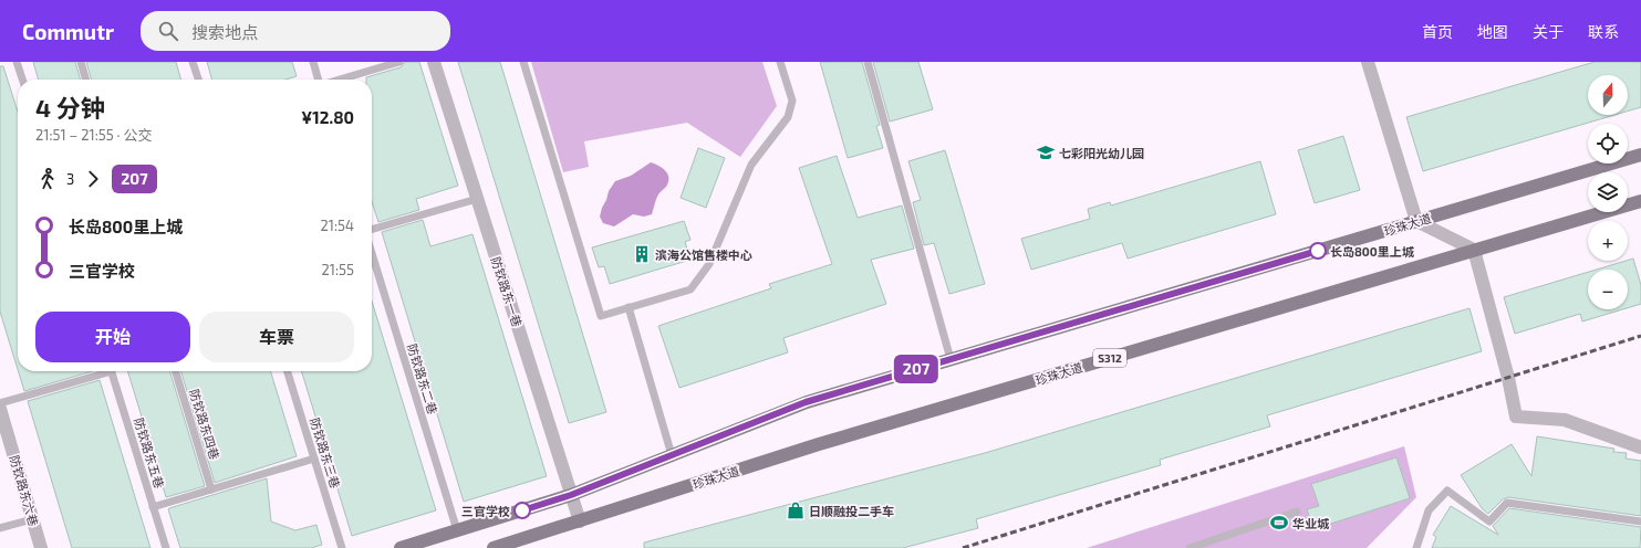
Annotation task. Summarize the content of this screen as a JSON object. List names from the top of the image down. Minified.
{"streets":{"main road":["珍珠大道","S312"],"street":["防钦路东一巷","防钦路东六巷"],"lane":["防钦路东二巷","防钦路东四巷","防钦路东五巷","防钦路东三巷"]},"crossings":[["珍珠大道","防钦路东一巷"],["珍珠大道","S312"],["珍珠大道","防钦路东二巷"],["防钦路东一巷","S312"]],"places":{"school or university":["七彩阳光幼儿园"],"other":["长岛800里上城","三官学校"],"building":["滨海公馆售楼中心"],"shop":["日顺融投二手车"],"sports":["华业城"]},"lines":["bus line 207"],"north":"top","page":{"header":"Commutr","search":"搜索地点","nav":["首页","地图","关于","联系"],"on_map":"207","map_buttons":["+","−"],"heading":["4 分钟","21:51 – 21:55 · 公交","¥12.80"],"legs":["3","207"],"list":[{"name":"长岛800里上城","value":"21:54"},{"name":"三官学校","value":"21:55"}],"buttons":["开始","车票"]}}
